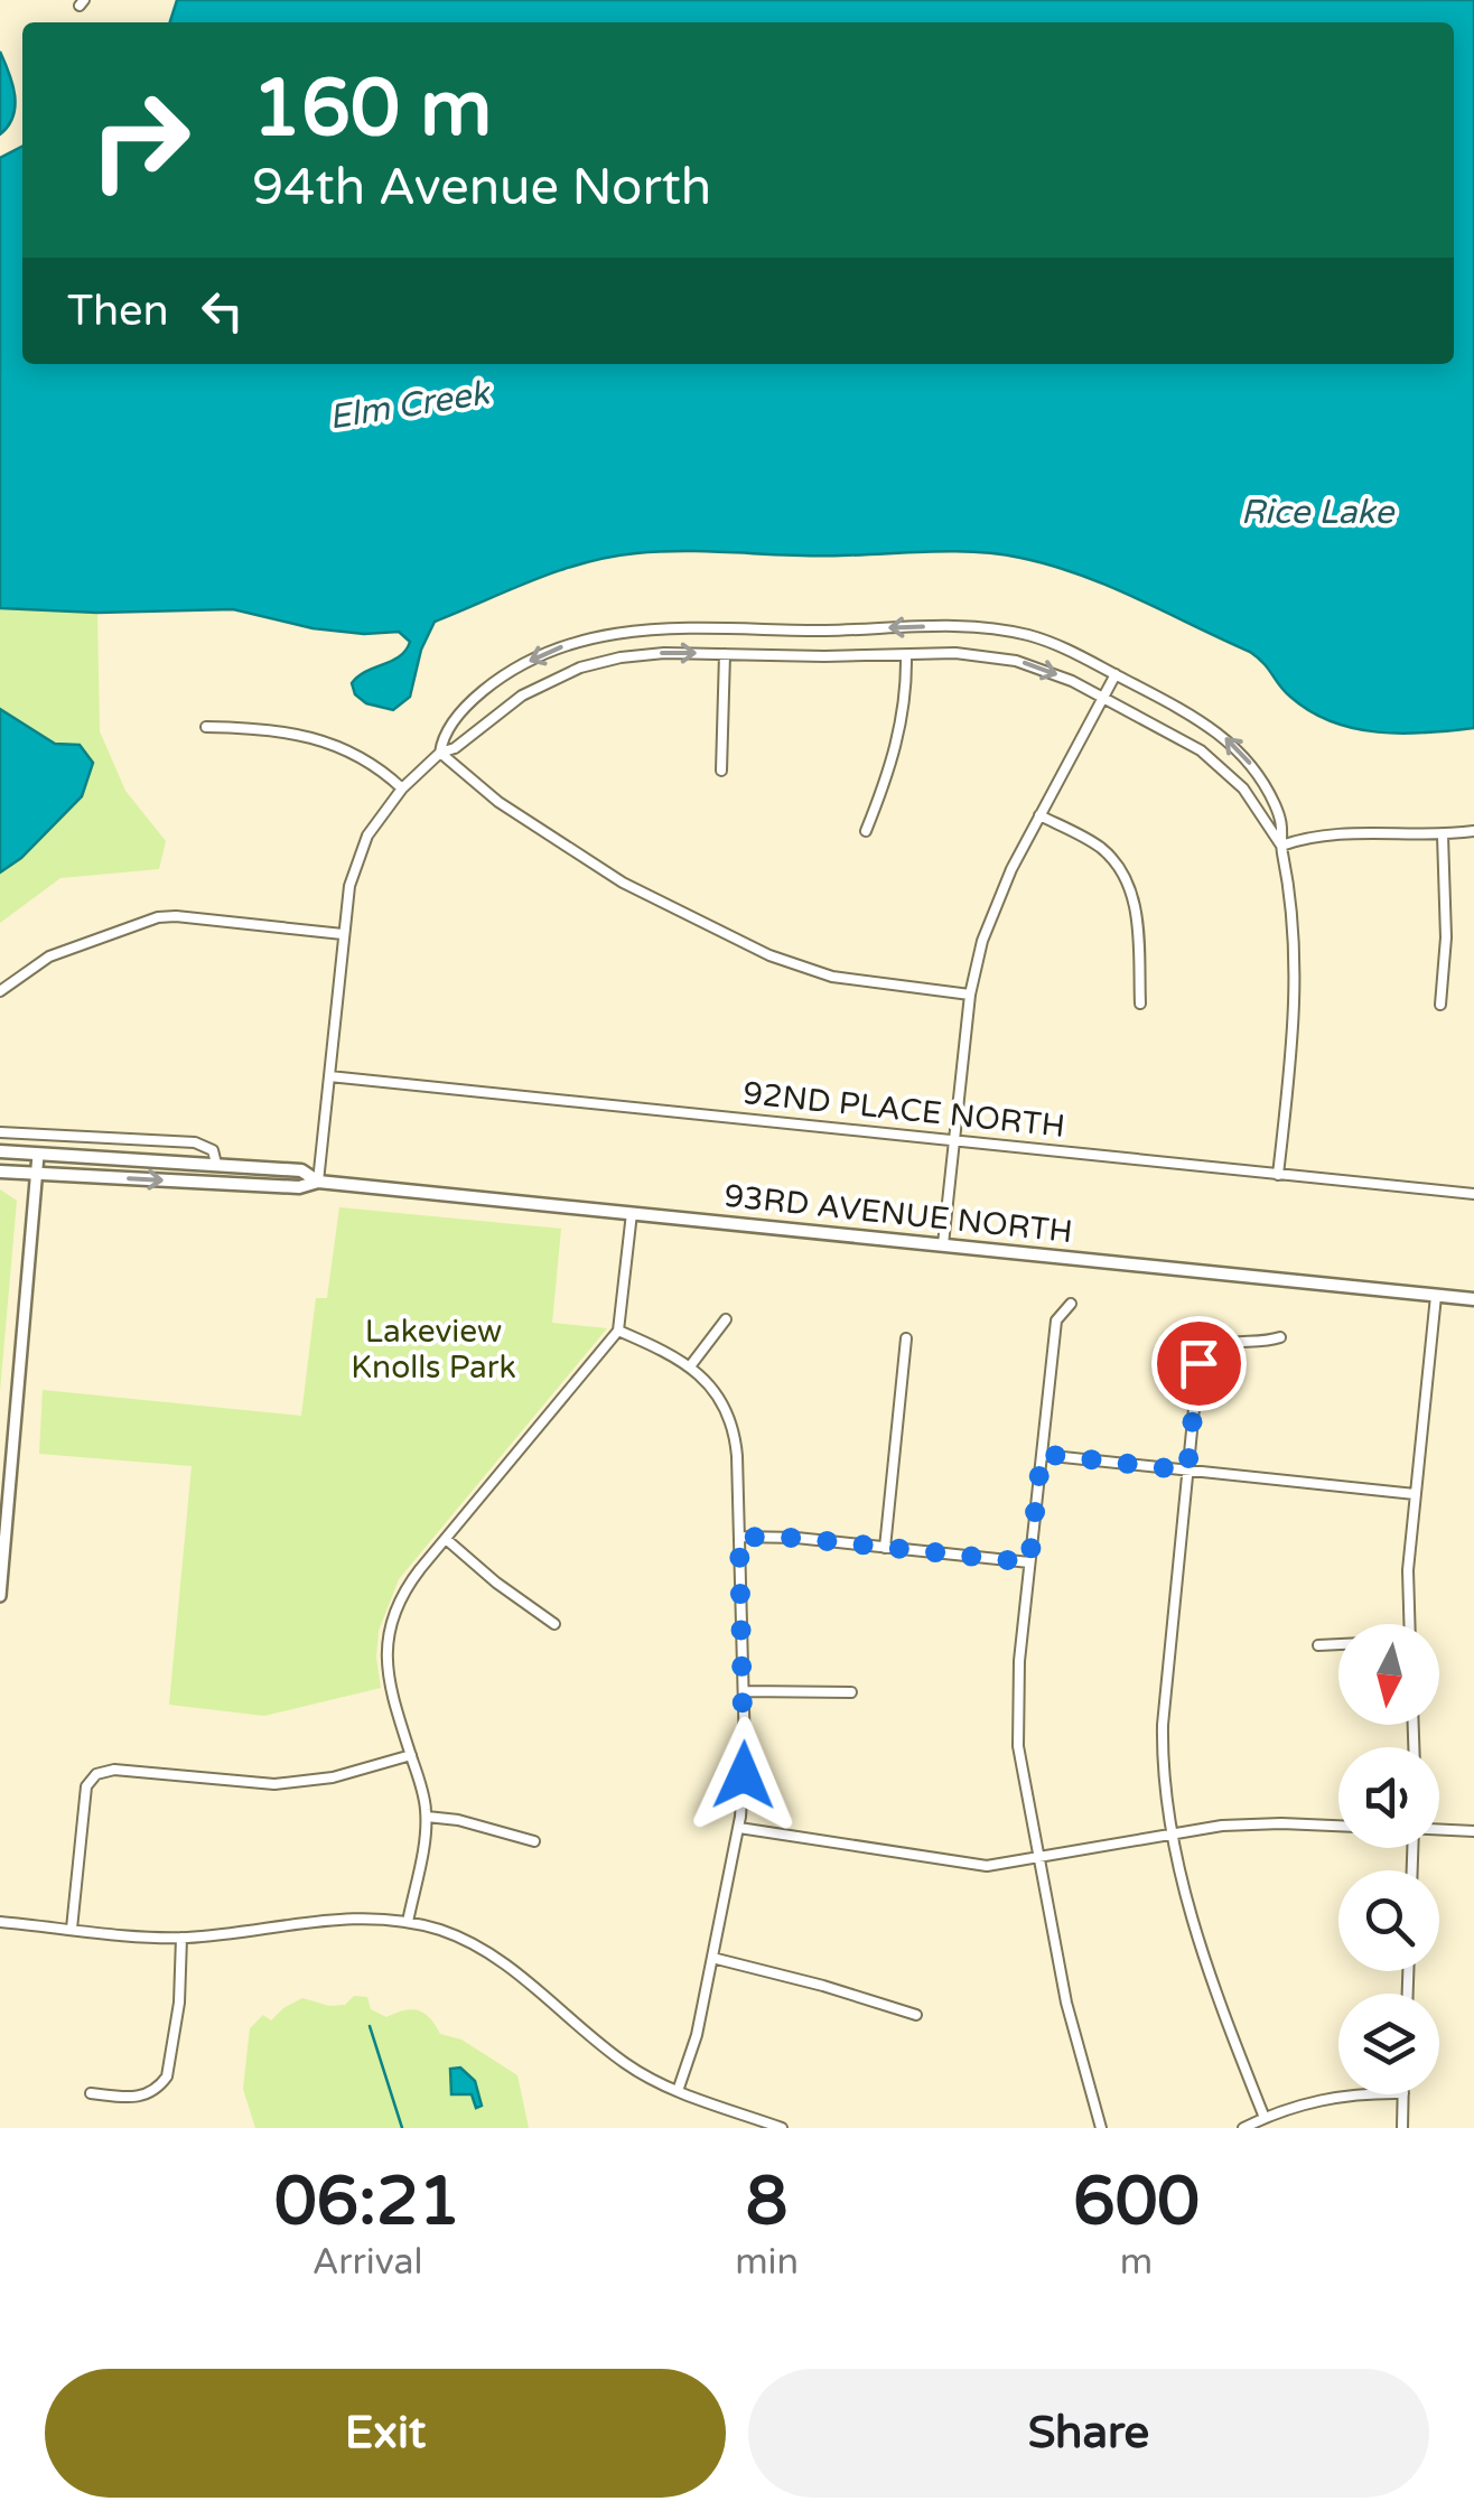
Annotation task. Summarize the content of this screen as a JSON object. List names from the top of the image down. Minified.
{"streets":{"main road":["93RD AVENUE NORTH"],"street":["92ND PLACE NORTH"]},"water":["Elm Creek","Rice Lake"],"parks":["Lakeview Knolls Park"],"north":"bottom","page":{"turn":["160 m","94th Avenue North"],"then":"Then","eta":["06:21","Arrival","8","min","600","m"],"buttons":["Exit","Share"]}}
